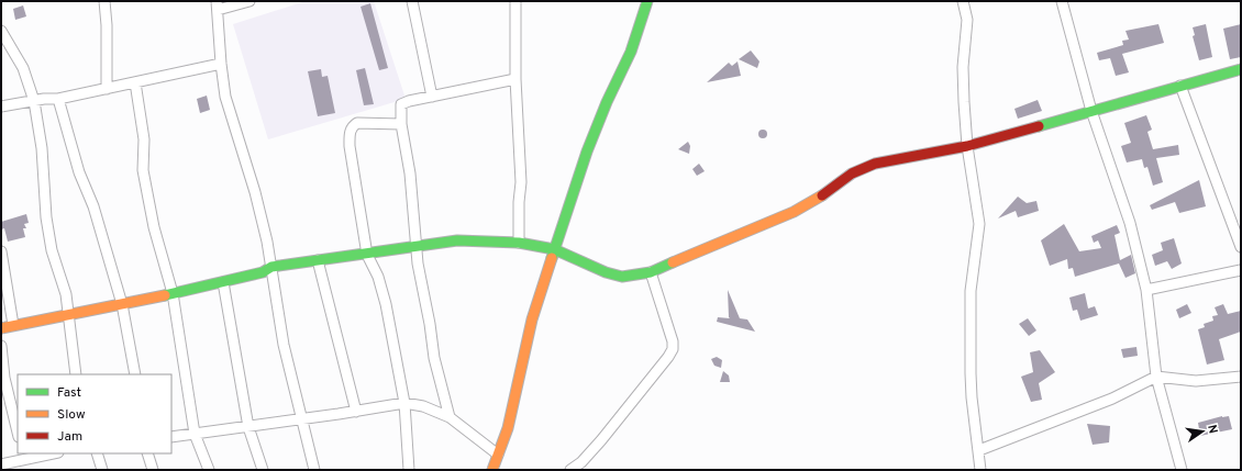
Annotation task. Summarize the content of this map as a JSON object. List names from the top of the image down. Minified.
{"legend":["Fast","Slow","Jam"],"north":"right"}
